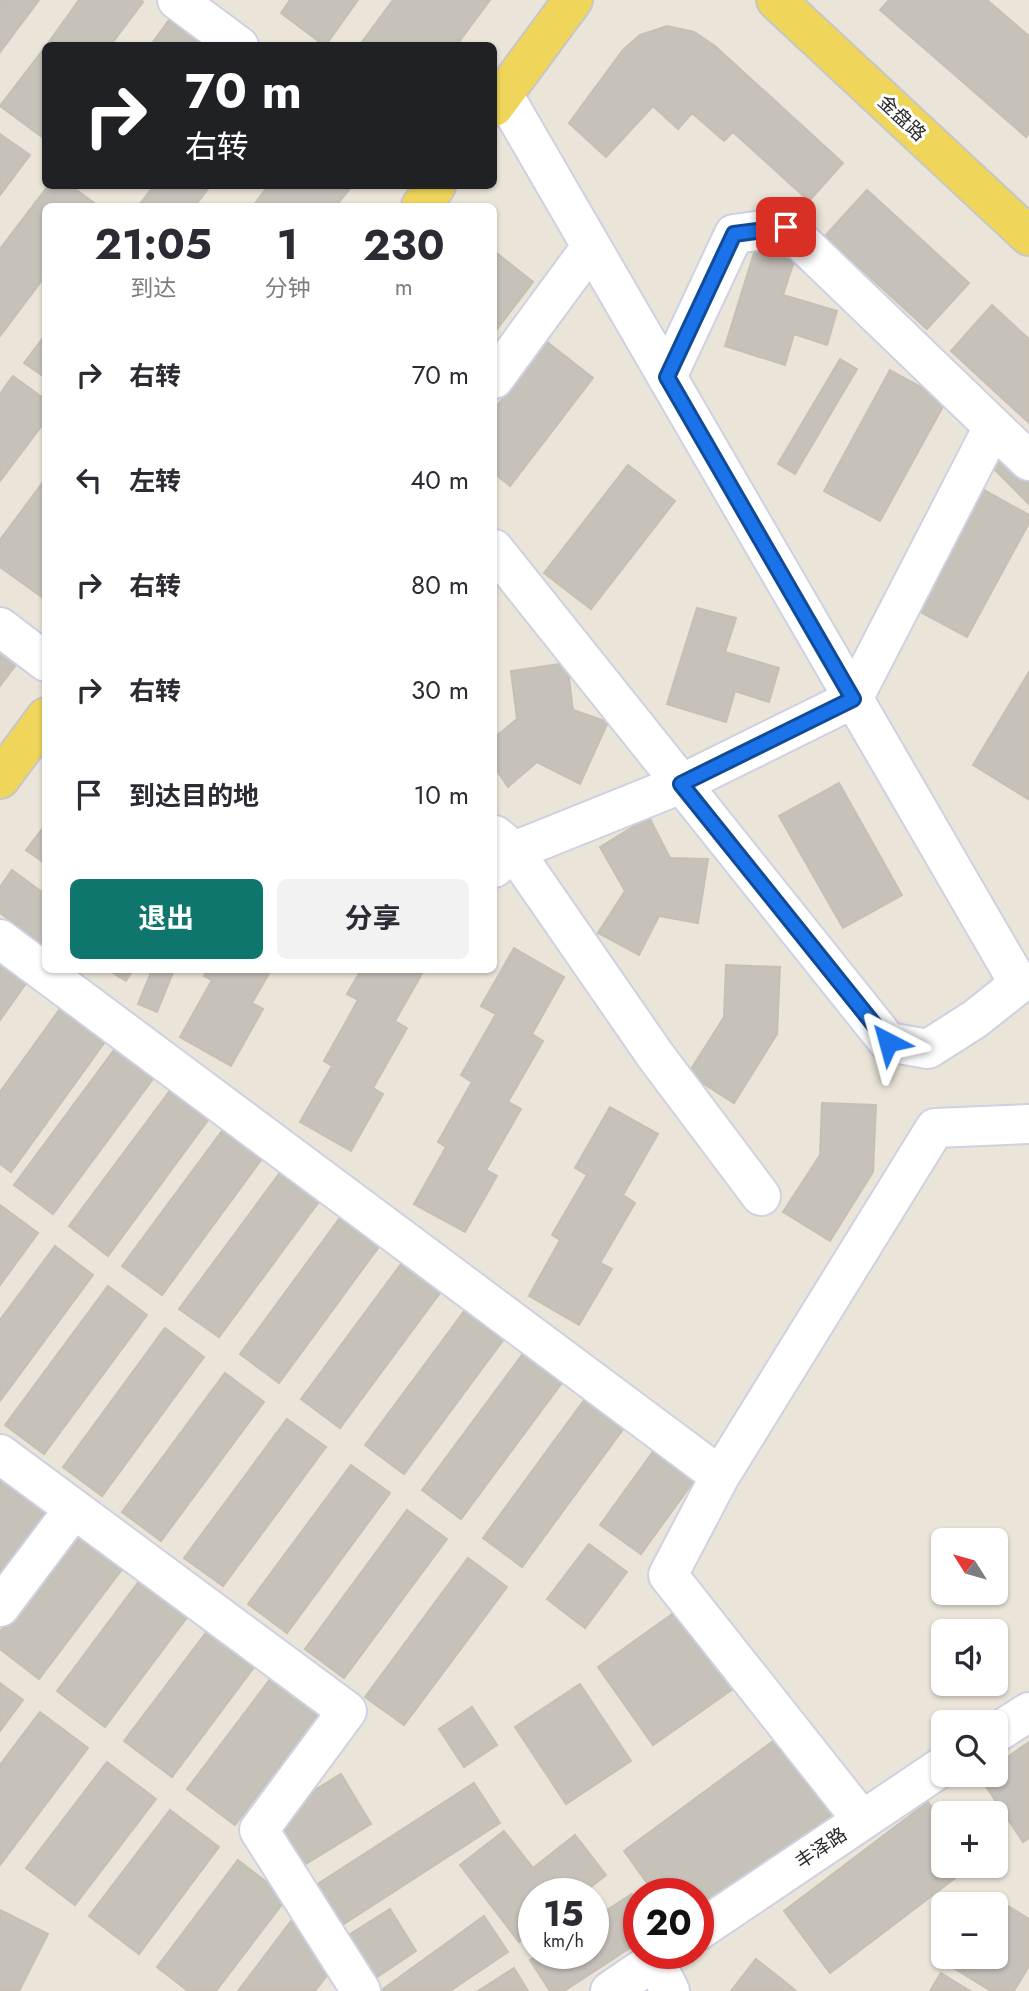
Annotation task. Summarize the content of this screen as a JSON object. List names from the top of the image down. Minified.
{"streets":{"main road":["金盘路"],"street":["丰泽路"]},"north":"top left","page":{"turn":["70 m","右转"],"eta":["21:05","到达","1","分钟","230","m"],"list":[{"name":"右转","value":"70 m"},{"name":"左转","value":"40 m"},{"name":"右转","value":"80 m"},{"name":"右转","value":"30 m"},{"name":"到达目的地","value":"10 m"}],"buttons":["退出","分享"],"map_buttons":["+","−"],"speed":"15 km/h","limit":"20"}}
